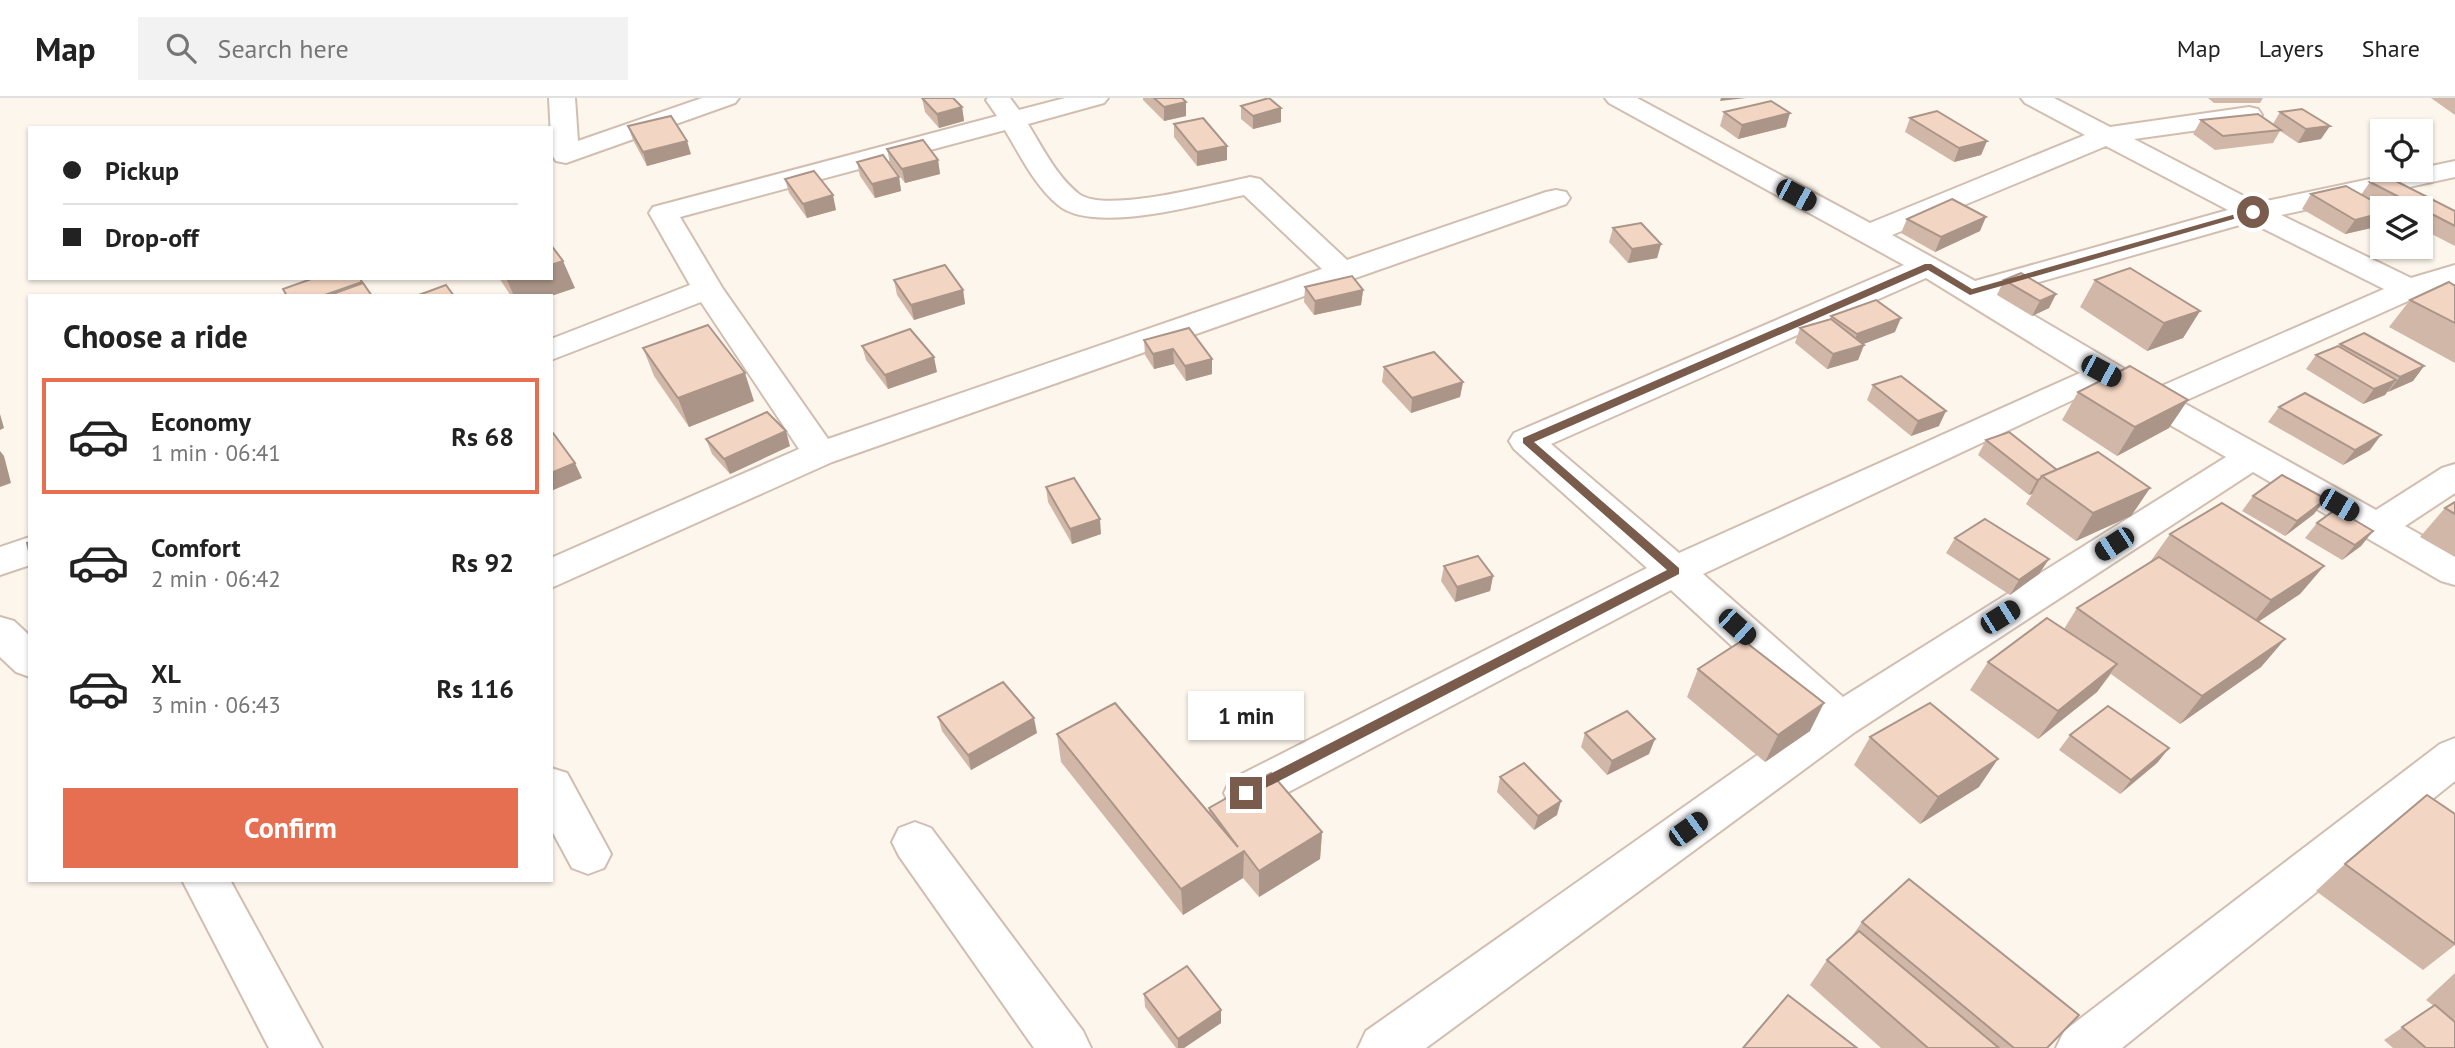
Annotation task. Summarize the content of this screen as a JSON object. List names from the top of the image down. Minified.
{"page":{"header":"Map","search":"Search here","nav":["Map","Layers","Share"],"banner":["Pickup","Drop-off"],"heading":"Choose a ride","list":[{"name":"Economy","note":"1 min · 06:41","value":"Rs 68"},{"name":"Comfort","note":"2 min · 06:42","value":"Rs 92"},{"name":"XL","note":"3 min · 06:43","value":"Rs 116"}],"bubble":"1 min","buttons":"Confirm"}}
